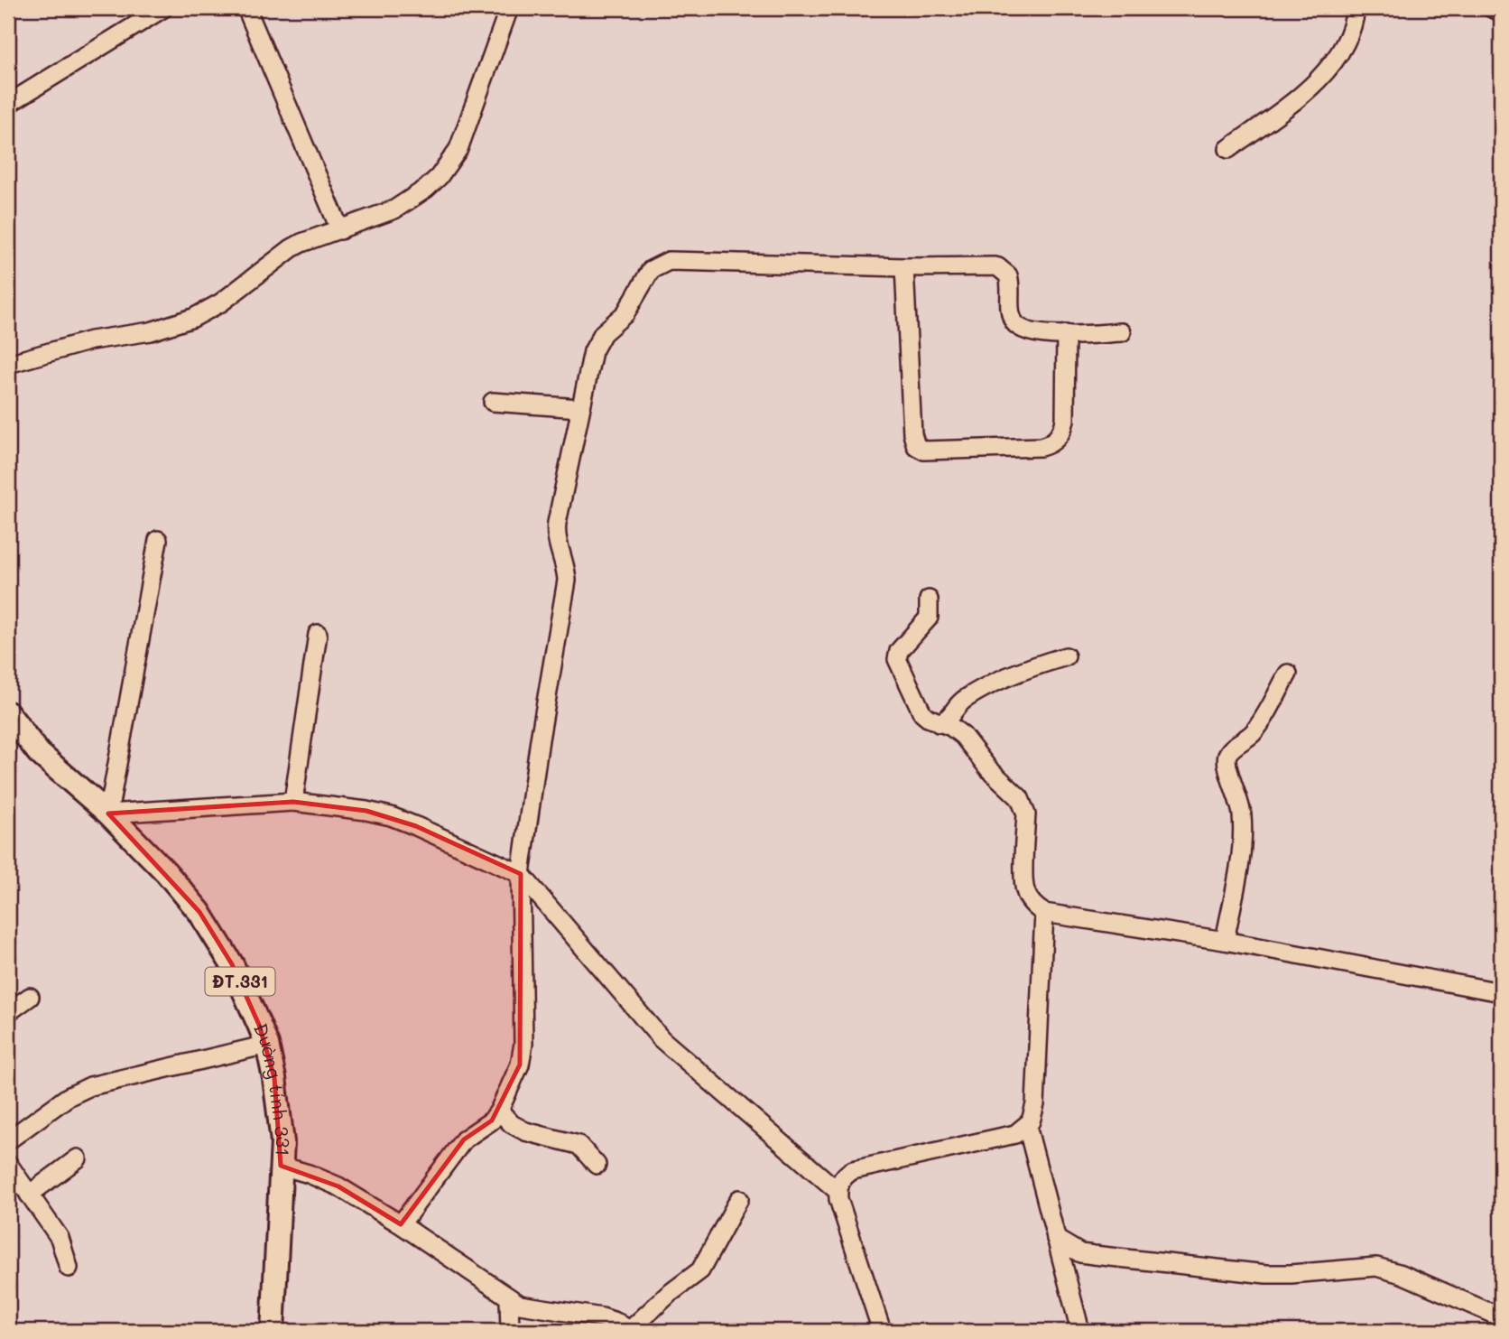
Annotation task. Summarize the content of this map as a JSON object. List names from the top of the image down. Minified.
{"streets":{"main road":["ĐT.331","Đường tỉnh 331"]}}
